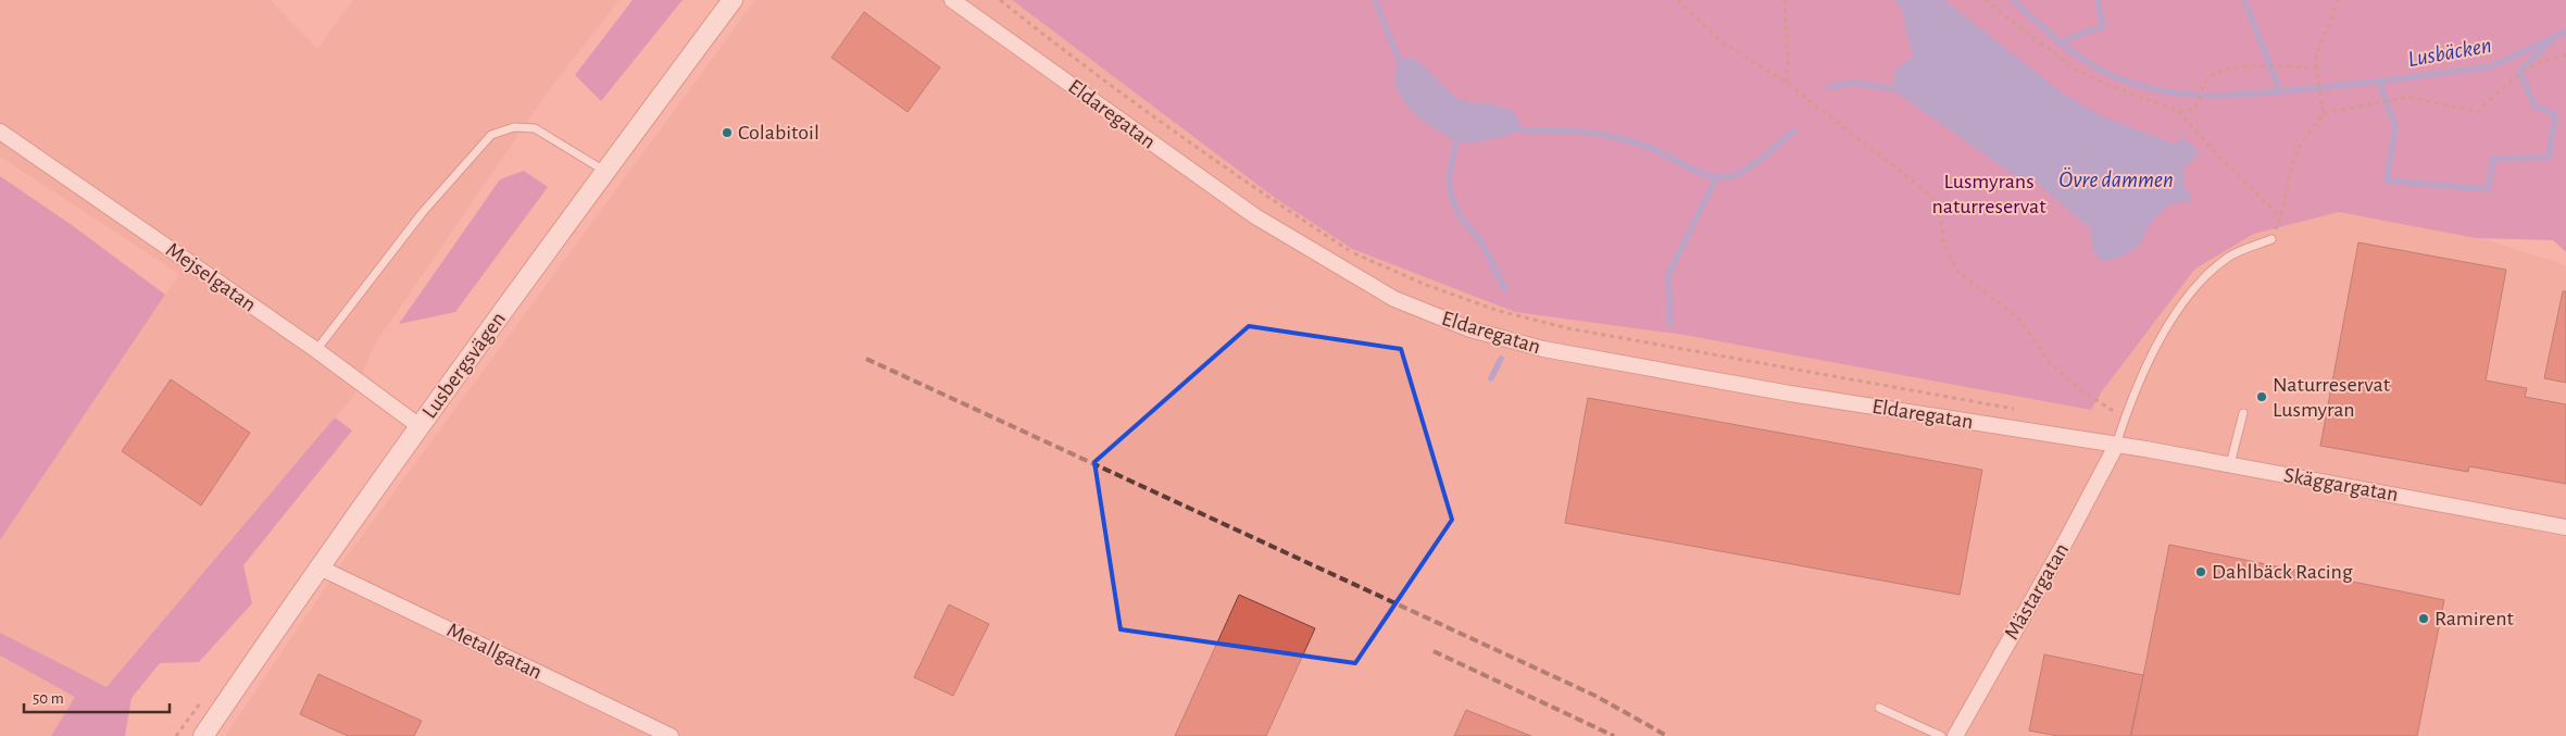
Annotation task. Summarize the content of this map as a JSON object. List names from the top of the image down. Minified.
{"streets":{"street":["Eldaregatan","Mejselgatan","Lusbergsvägen","Skäggargatan","Mästargatan","Metallgatan"]},"crossings":[["Eldaregatan","Skäggargatan"],["Eldaregatan","Mästargatan"],["Mejselgatan","Lusbergsvägen"],["Lusbergsvägen","Metallgatan"],["Skäggargatan","Mästargatan"]],"water":["Lusbäcken","Övre dammen"],"parks":["Lusmyrans naturreservat"],"places":["Colabitoil","Naturreservat Lusmyran","Dahlbäck Racing","Ramirent"],"scale_bar":"50 m"}
